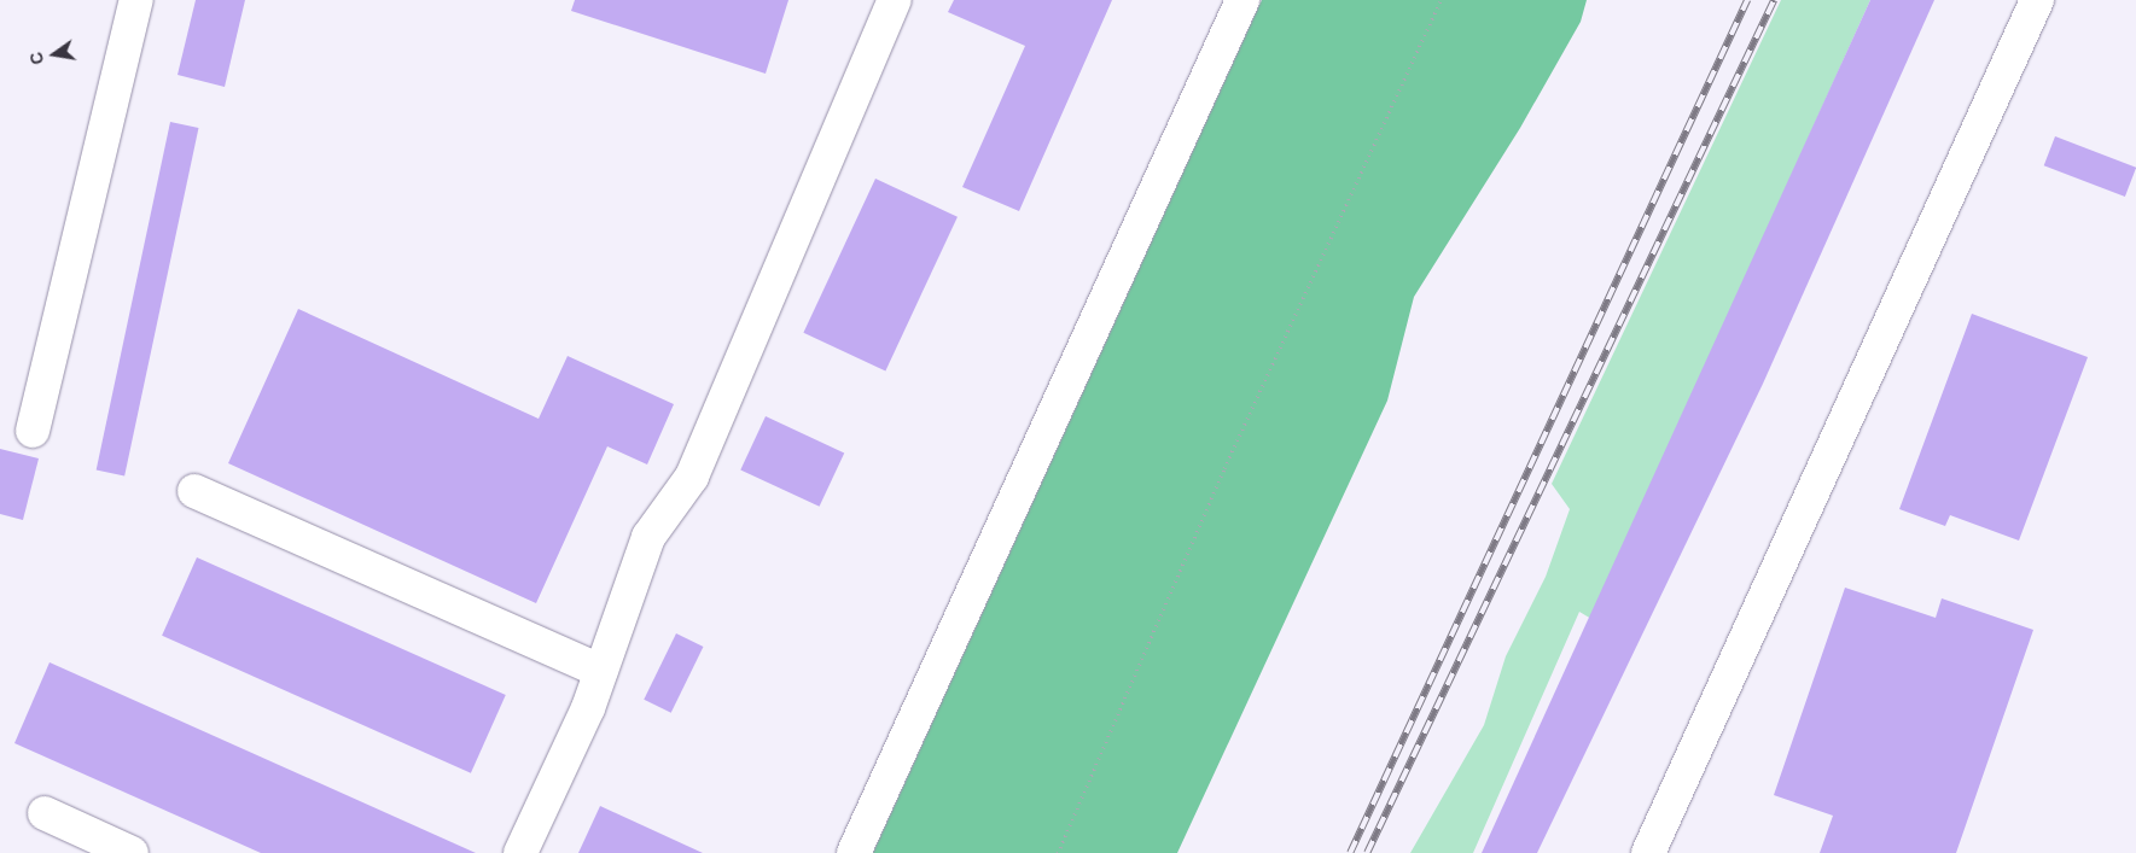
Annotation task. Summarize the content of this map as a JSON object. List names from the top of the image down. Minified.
{"north":"left"}
